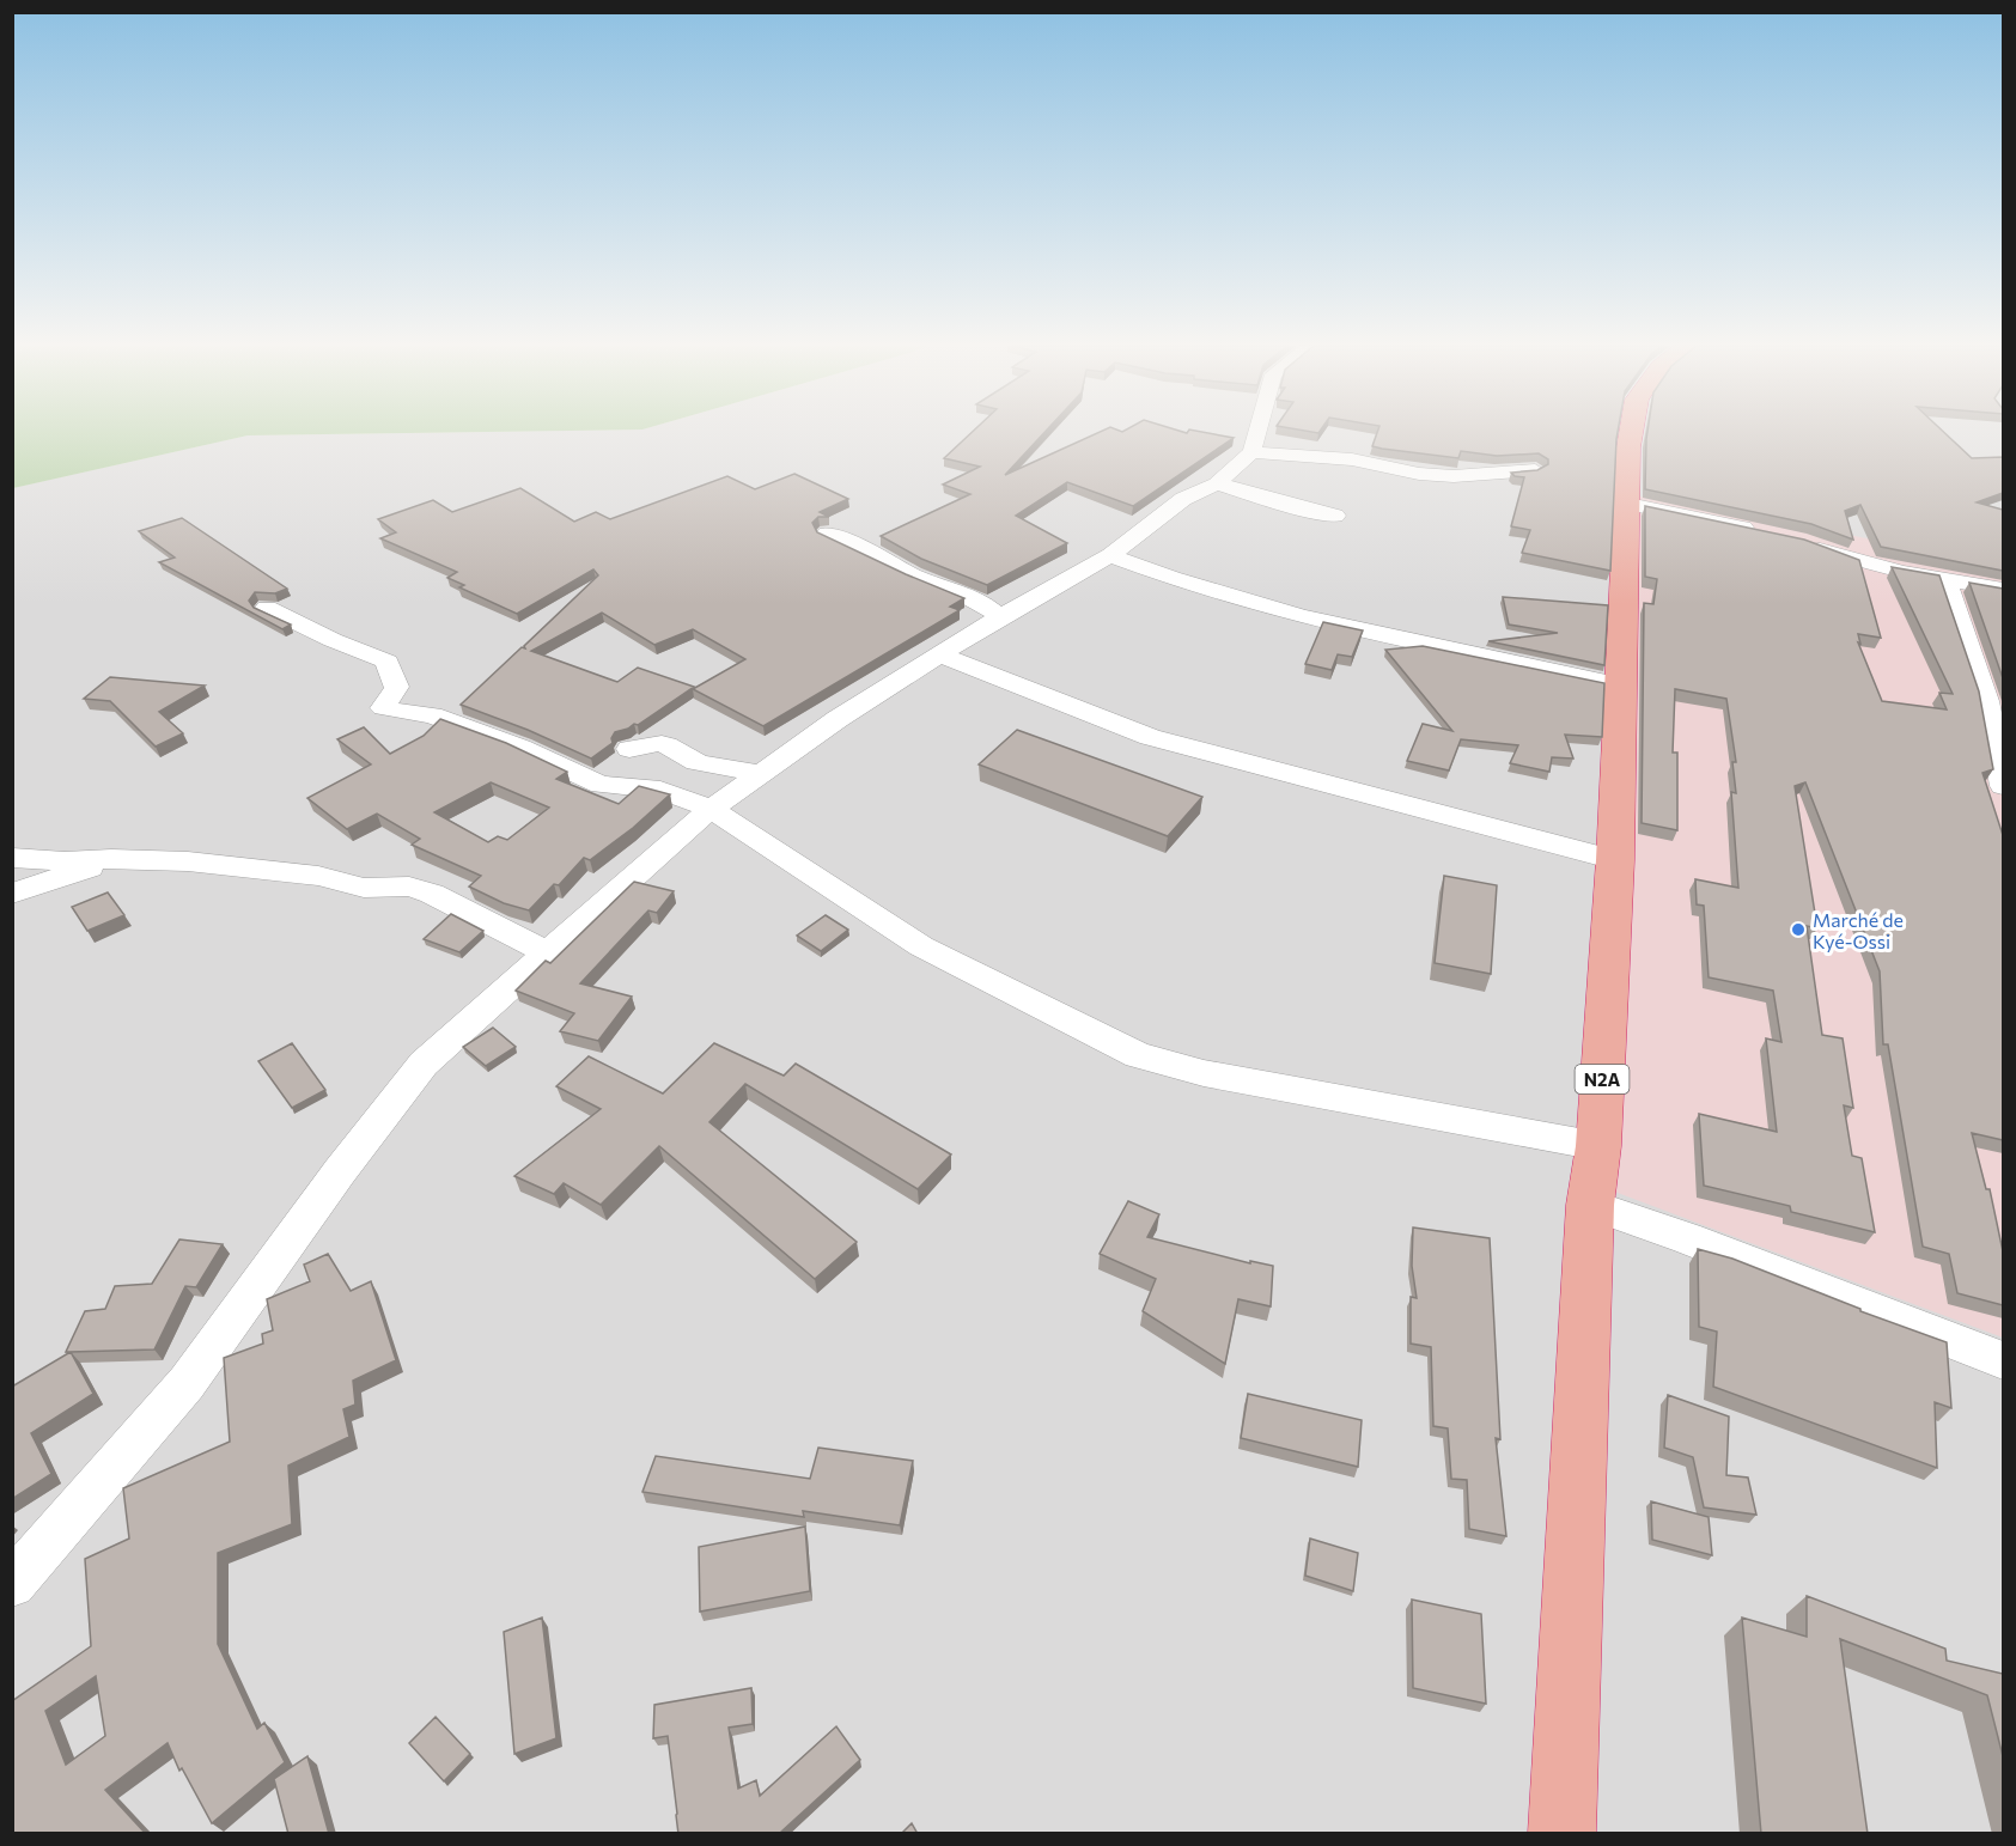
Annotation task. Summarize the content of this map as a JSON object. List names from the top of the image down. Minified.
{"streets":{"highway":["N2A"]},"places":["Marché de Kyé-Ossi"]}
